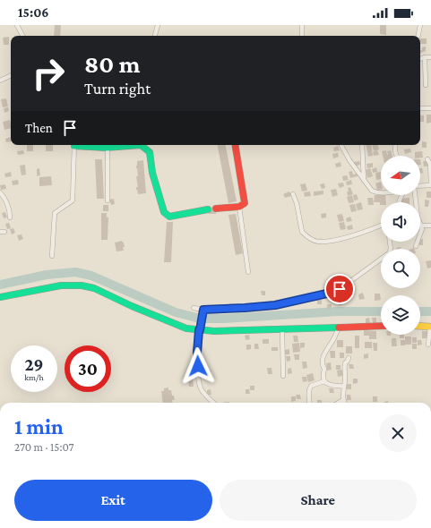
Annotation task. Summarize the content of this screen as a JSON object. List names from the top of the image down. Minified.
{"north":"left","page":{"status":"15:06","turn":["80 m","Turn right"],"then":"Then","speed":"29 km/h","limit":"30","heading":["1 min","270 m · 15:07"],"buttons":["Exit","Share"]}}
